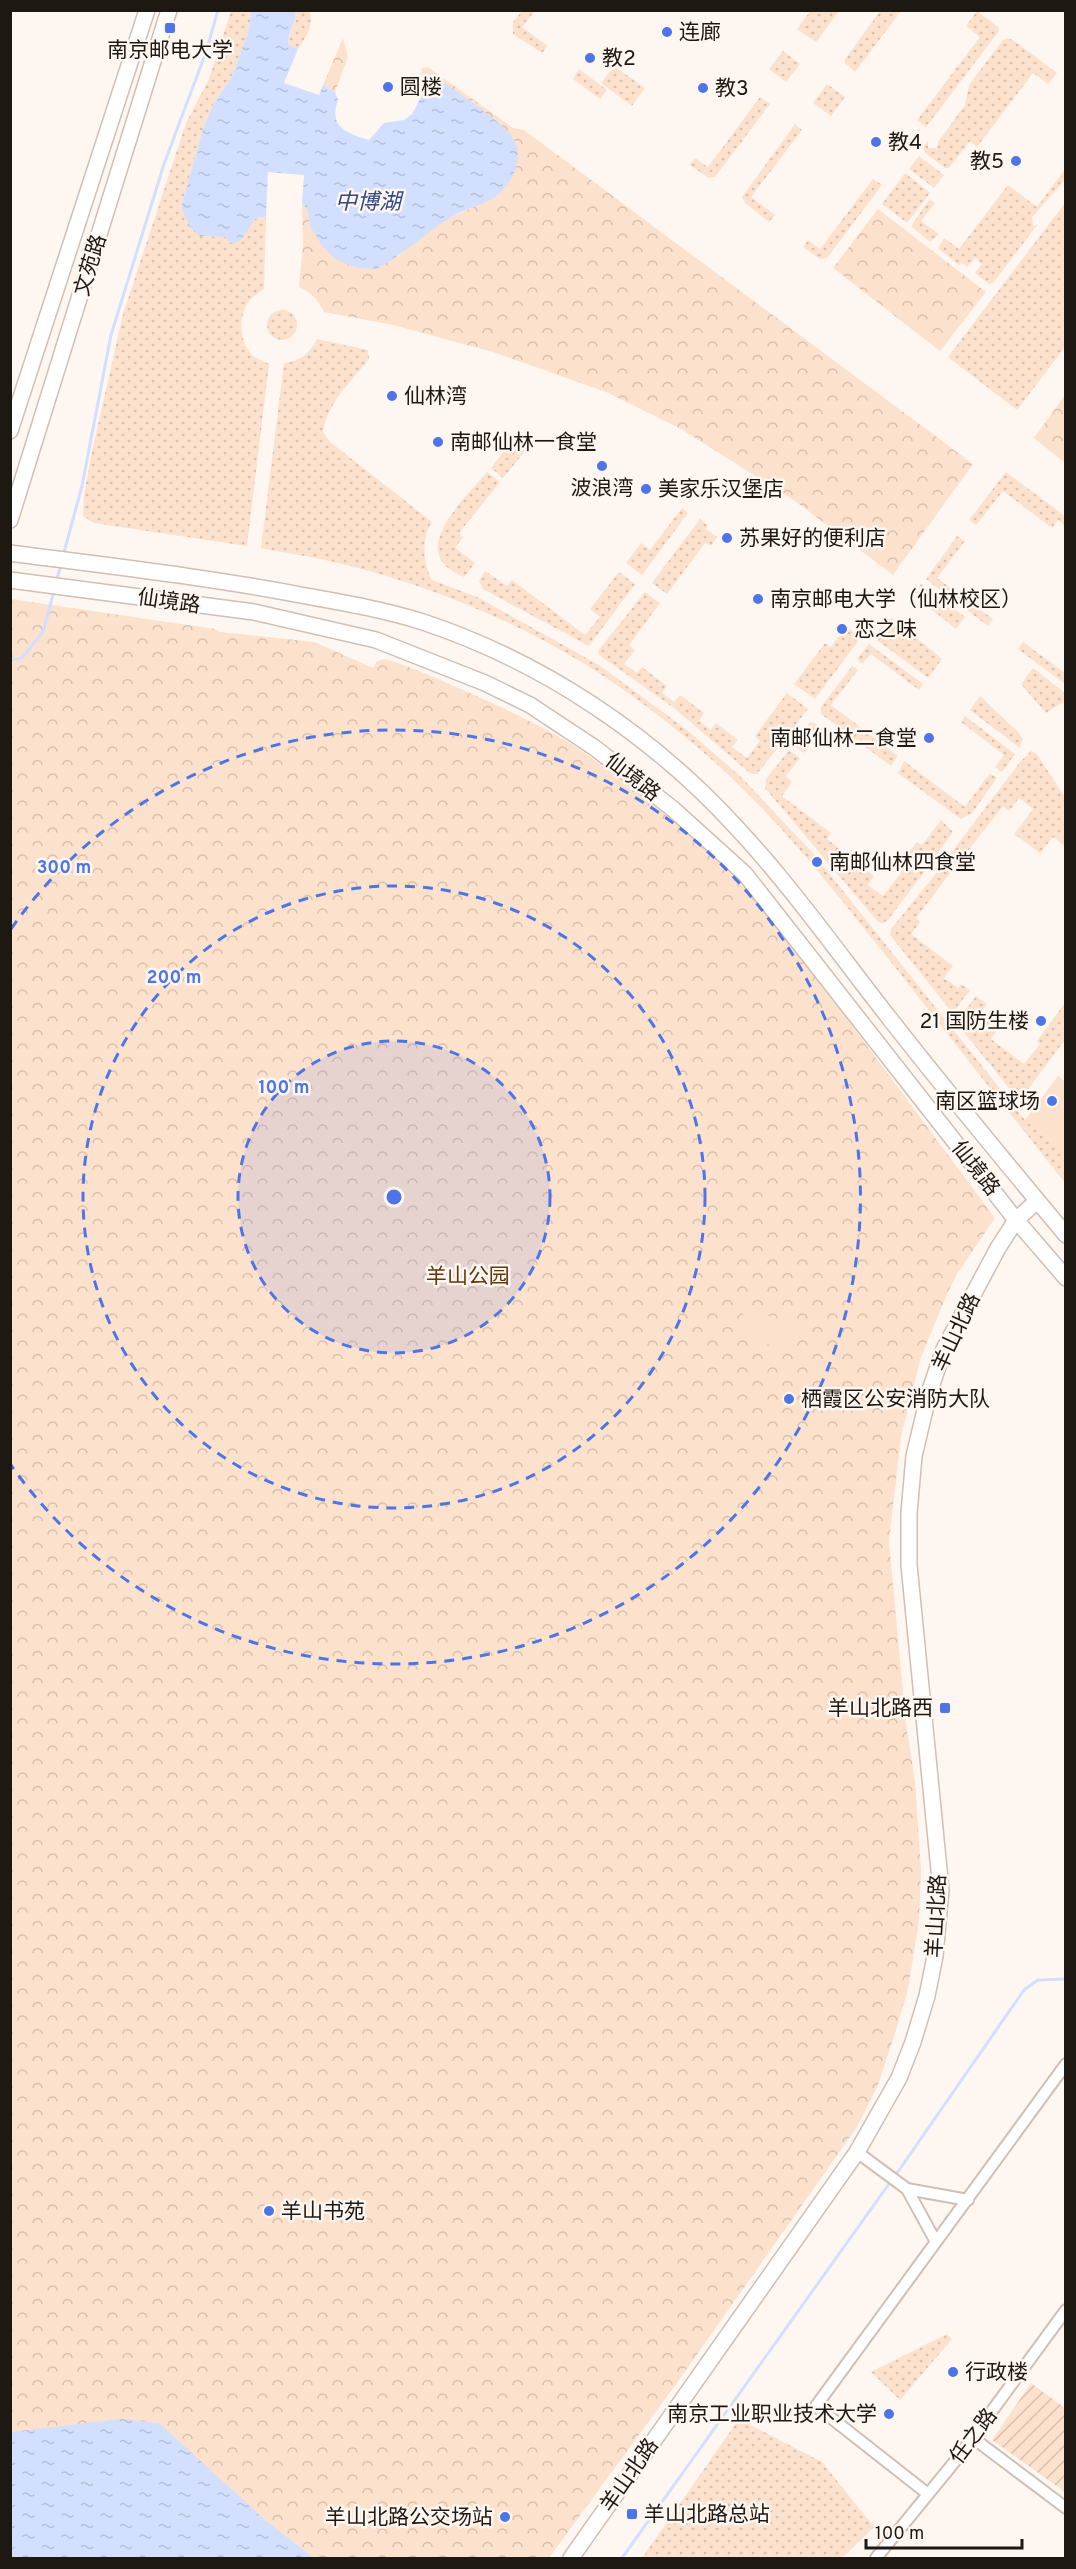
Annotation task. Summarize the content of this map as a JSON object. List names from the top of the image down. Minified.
{"streets":{"main road":["文苑路","仙境路","羊山北路"],"street":["任之路"]},"crossings":[["仙境路","羊山北路"]],"water":["中博湖"],"parks":["羊山公园"],"places":{"transit":["南京邮电大学","羊山北路西","羊山北路总站"],"other":["连廊","教2","圆楼","教3","教4","教5","仙林湾","南邮仙林一食堂","波浪湾","美家乐汉堡店","苏果好的便利店","南京邮电大学（仙林校区）","恋之味","南邮仙林二食堂","南邮仙林四食堂","21 国防生楼","南区篮球场","栖霞区公安消防大队","羊山书苑","行政楼","南京工业职业技术大学","羊山北路公交场站"]},"scale_bar":"100 m","rings":["300 m","200 m","100 m"]}
